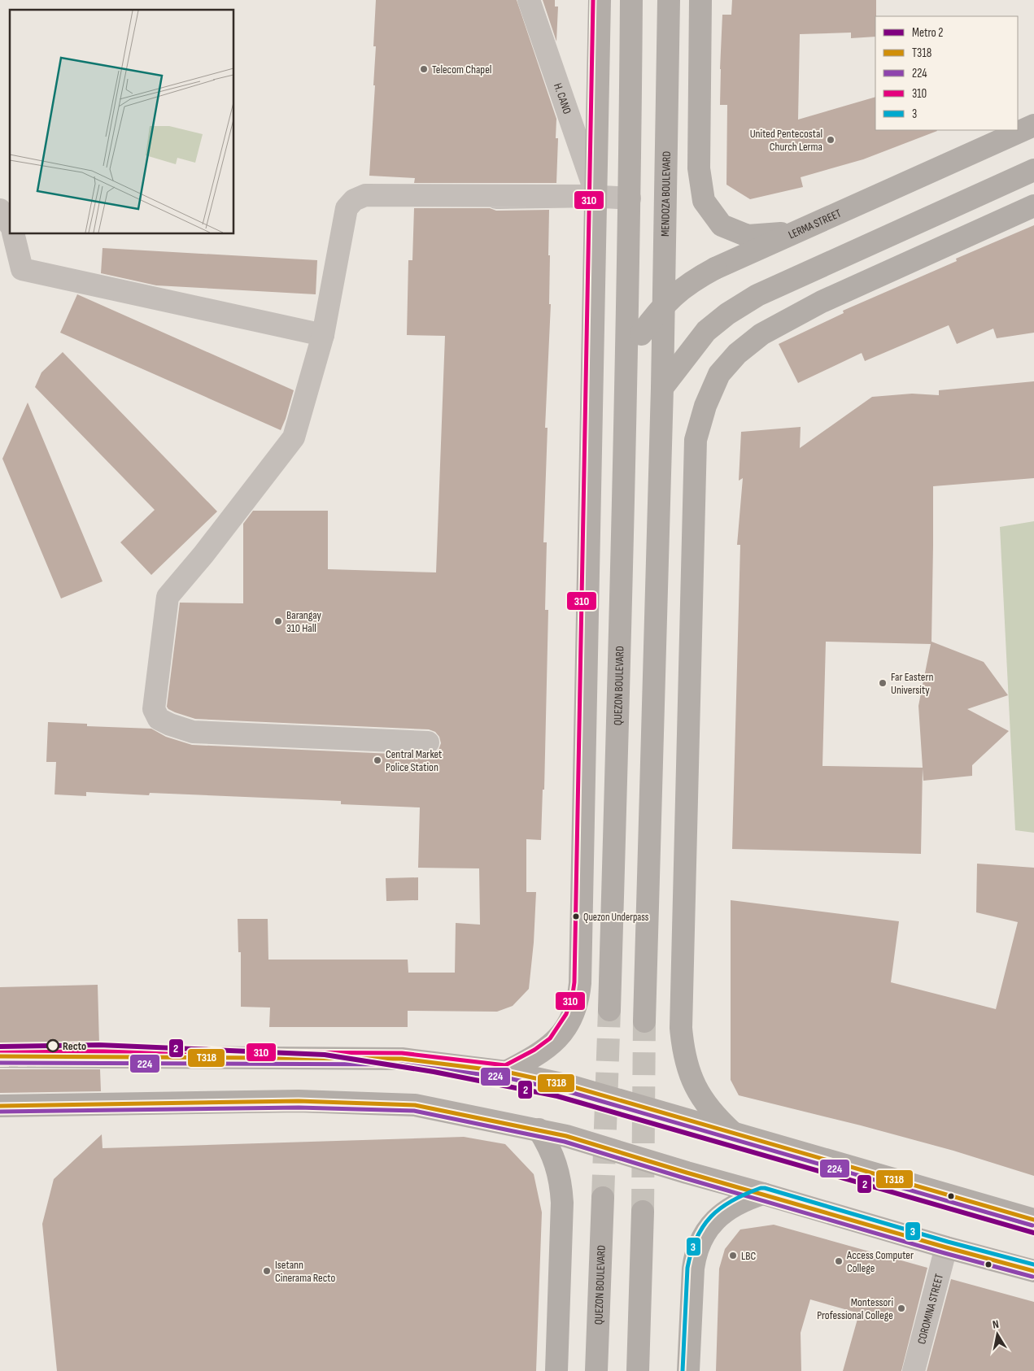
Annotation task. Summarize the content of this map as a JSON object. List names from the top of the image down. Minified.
{"streets":{"main road":["MENDOZA BOULEVARD","LERMA STREET","QUEZON BOULEVARD"],"street":["H. CANO","COROMINA STREET"]},"crossings":[["LERMA STREET","QUEZON BOULEVARD"]],"places":["Telecom Chapel","United Pentecostal Church Lerma","Barangay 310 Hall","Far Eastern University","Central Market Police Station","Quezon Underpass","Recto","LBC","Access Computer College","Isetann Cinerama Recto","Montessori Professional College"],"lines":["transit line 310","metro line 2","transit line T318","transit line 224","transit line 3"],"legend":["Metro 2","T318","224","310","3"],"north":"top"}
